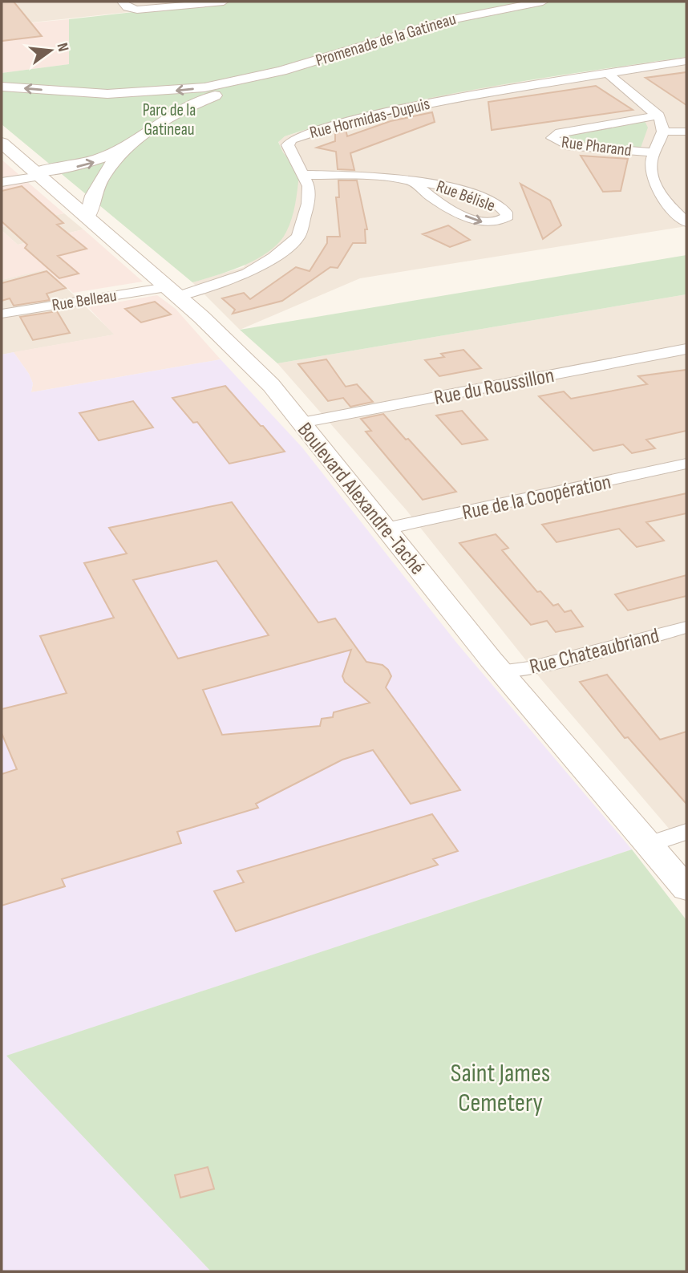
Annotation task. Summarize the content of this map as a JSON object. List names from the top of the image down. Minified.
{"streets":{"main road":["Boulevard Alexandre-Taché"],"street":["Promenade de la Gatineau","Rue Hormidas-Dupuis","Rue Pharand","Rue Bélisle","Rue Belleau","Rue du Roussillon","Rue de la Coopération","Rue Chateaubriand"]},"crossings":[["Promenade de la Gatineau","Boulevard Alexandre-Taché"],["Rue Hormidas-Dupuis","Rue Bélisle"],["Rue Hormidas-Dupuis","Rue Belleau"],["Rue Hormidas-Dupuis","Boulevard Alexandre-Taché"],["Rue Belleau","Boulevard Alexandre-Taché"],["Rue du Roussillon","Boulevard Alexandre-Taché"],["Rue de la Coopération","Boulevard Alexandre-Taché"],["Boulevard Alexandre-Taché","Rue Chateaubriand"]],"parks":["Parc de la Gatineau","Saint James Cemetery"],"north":"right"}
